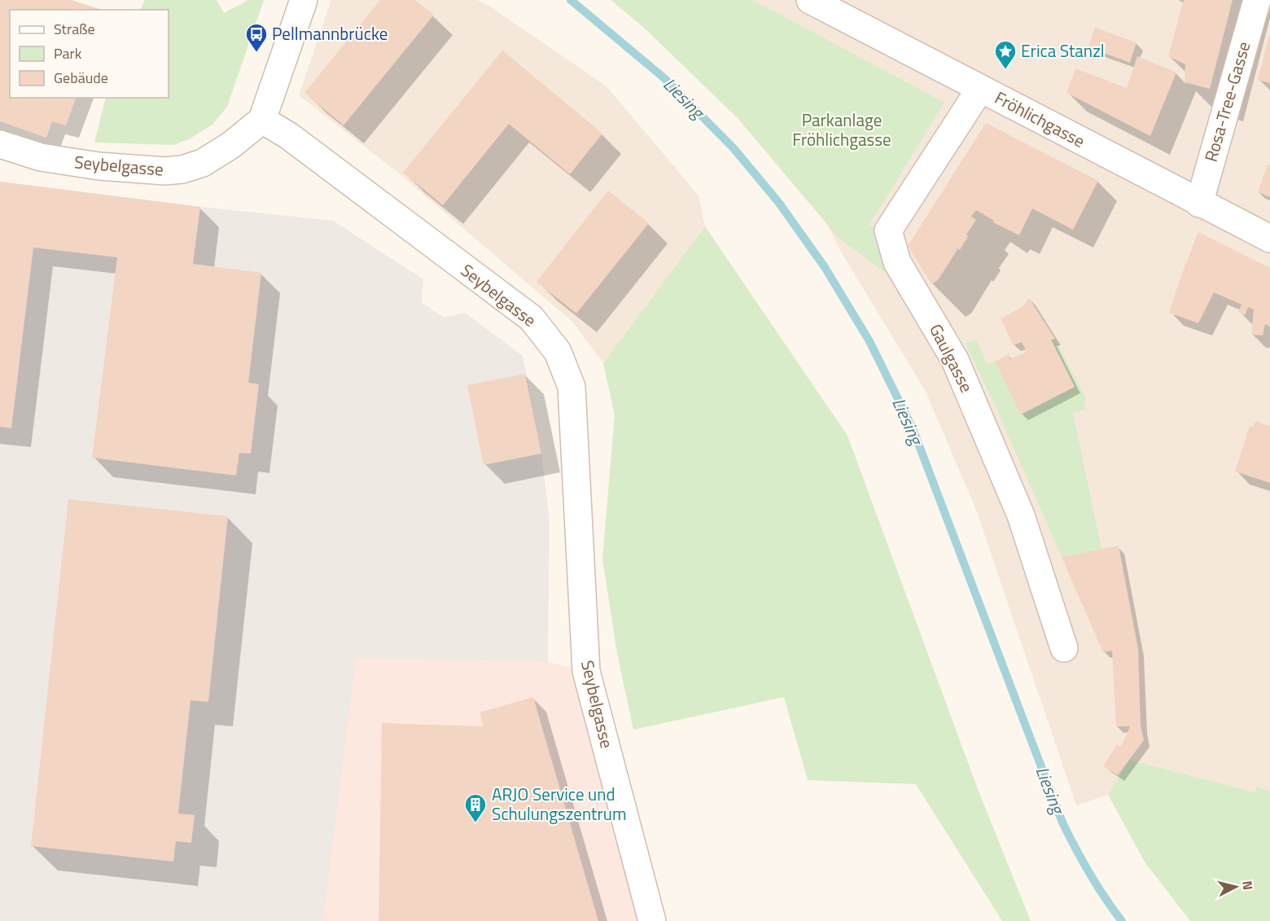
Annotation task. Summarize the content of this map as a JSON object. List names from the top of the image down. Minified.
{"streets":{"street":["Rosa-Tree-Gasse","Fröhlichgasse","Seybelgasse","Gaulgasse"]},"crossings":[["Rosa-Tree-Gasse","Fröhlichgasse"],["Fröhlichgasse","Gaulgasse"]],"water":["Liesing"],"parks":["Parkanlage Fröhlichgasse"],"places":{"bus stop":["Pellmannbrücke"],"place":["Erica Stanzl"],"building":["ARJO Service und Schulungszentrum"]},"legend":["Straße","Park","Gebäude"],"north":"right"}
